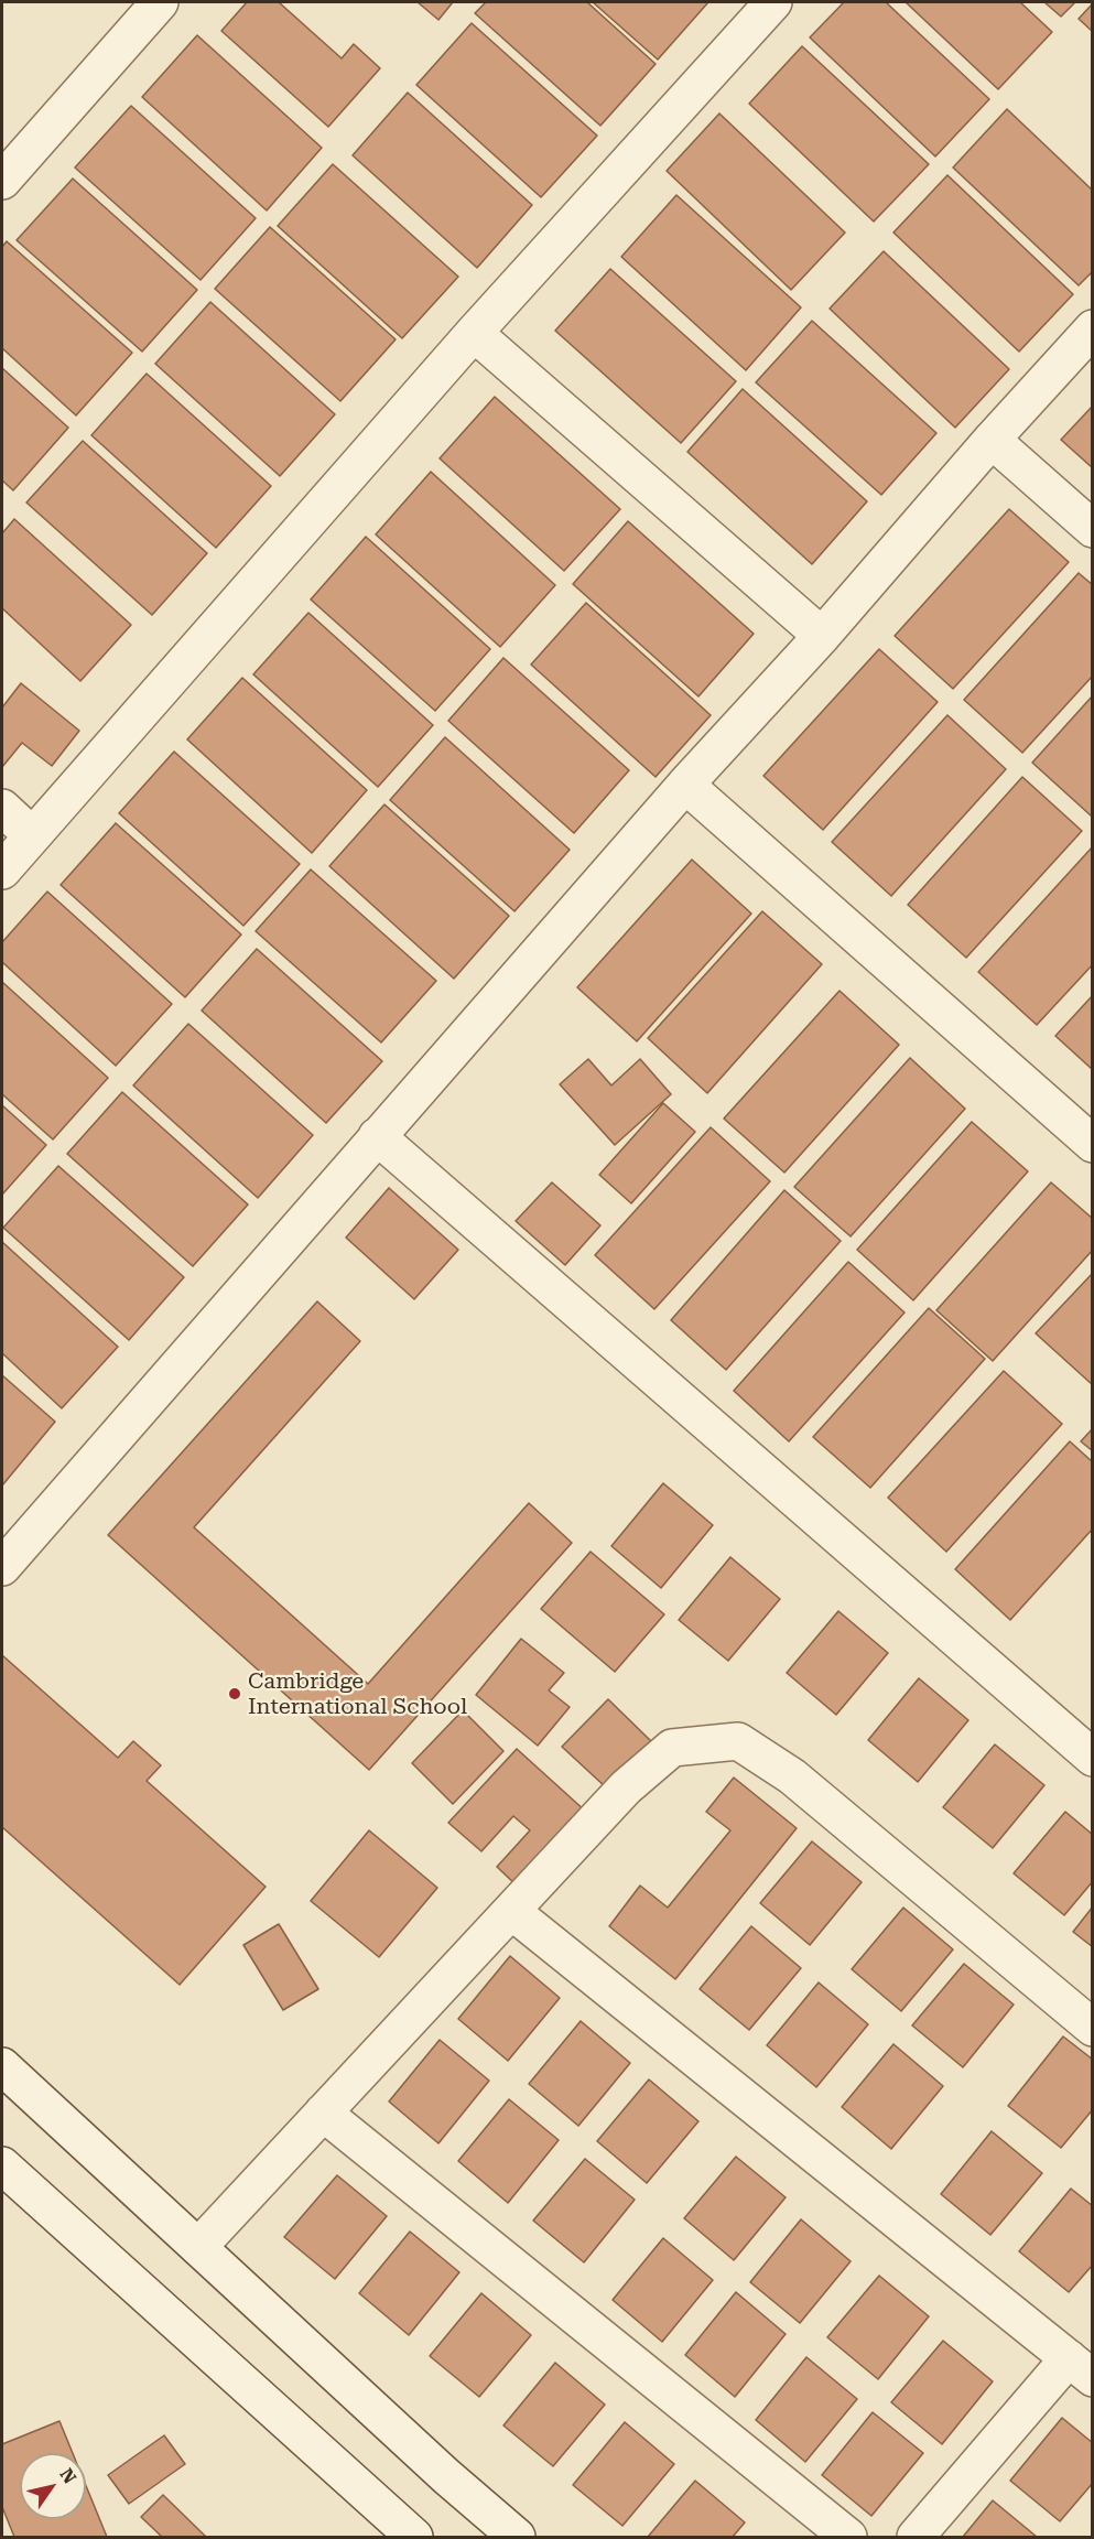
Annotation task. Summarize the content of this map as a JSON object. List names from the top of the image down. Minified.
{"places":["Cambridge International School"],"north":"top right"}
